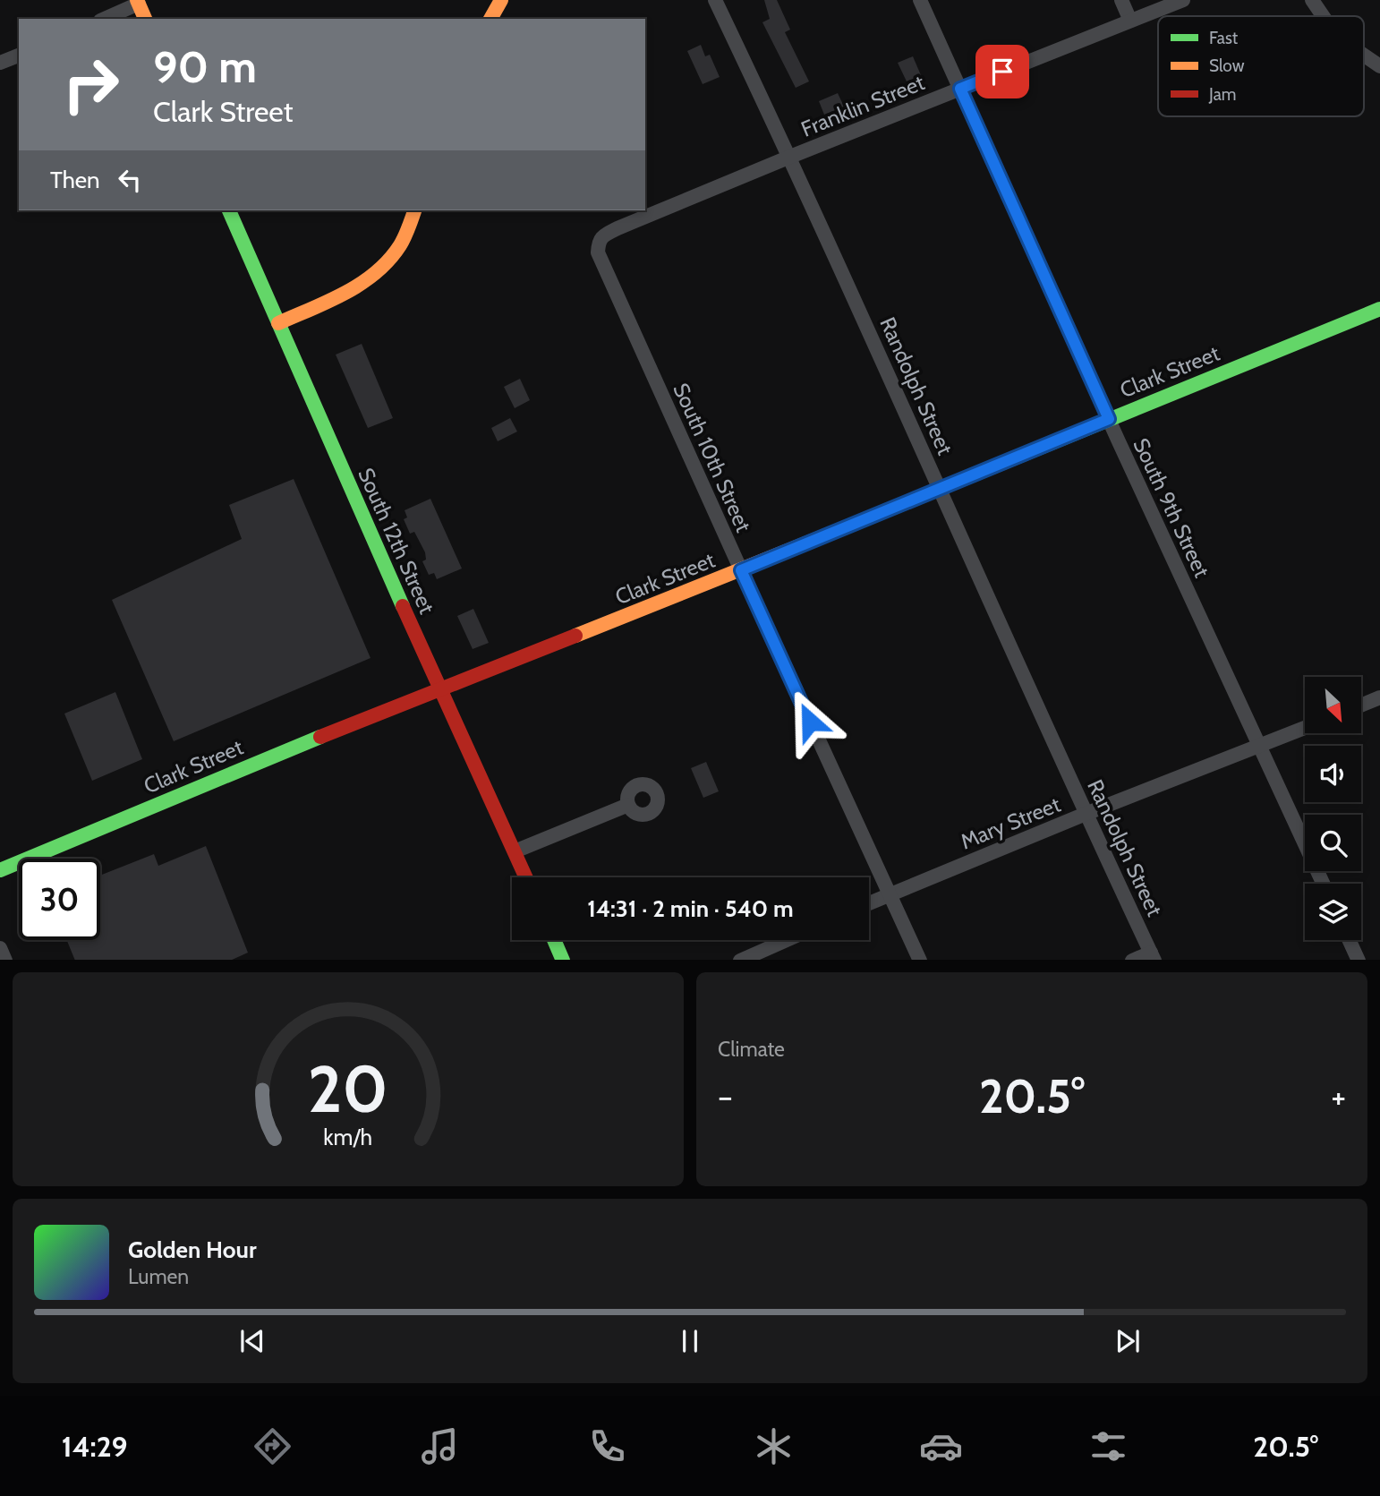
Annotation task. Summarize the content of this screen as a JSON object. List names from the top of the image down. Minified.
{"streets":{"street":["Franklin Street","Clark Street","Randolph Street","South 10th Street","South 9th Street","South 12th Street","Mary Street"]},"crossings":[["Franklin Street","Randolph Street"],["Franklin Street","South 10th Street"],["Franklin Street","South 9th Street"],["Clark Street","Randolph Street"],["Clark Street","South 10th Street"],["Clark Street","South 9th Street"],["Clark Street","South 12th Street"],["Randolph Street","Mary Street"],["South 10th Street","Mary Street"],["South 9th Street","Mary Street"]],"legend":["Fast","Slow","Jam"],"north":"bottom right","page":{"turn":["90 m","Clark Street"],"then":"Then","limit":"30","trip":"14:31 · 2 min · 540 m","tile":"Climate","heat":["−","20.5°","+"],"song":["Golden Hour","Lumen"],"tabs":["14:29","20.5°"],"gauge":["20","km/h"]}}
